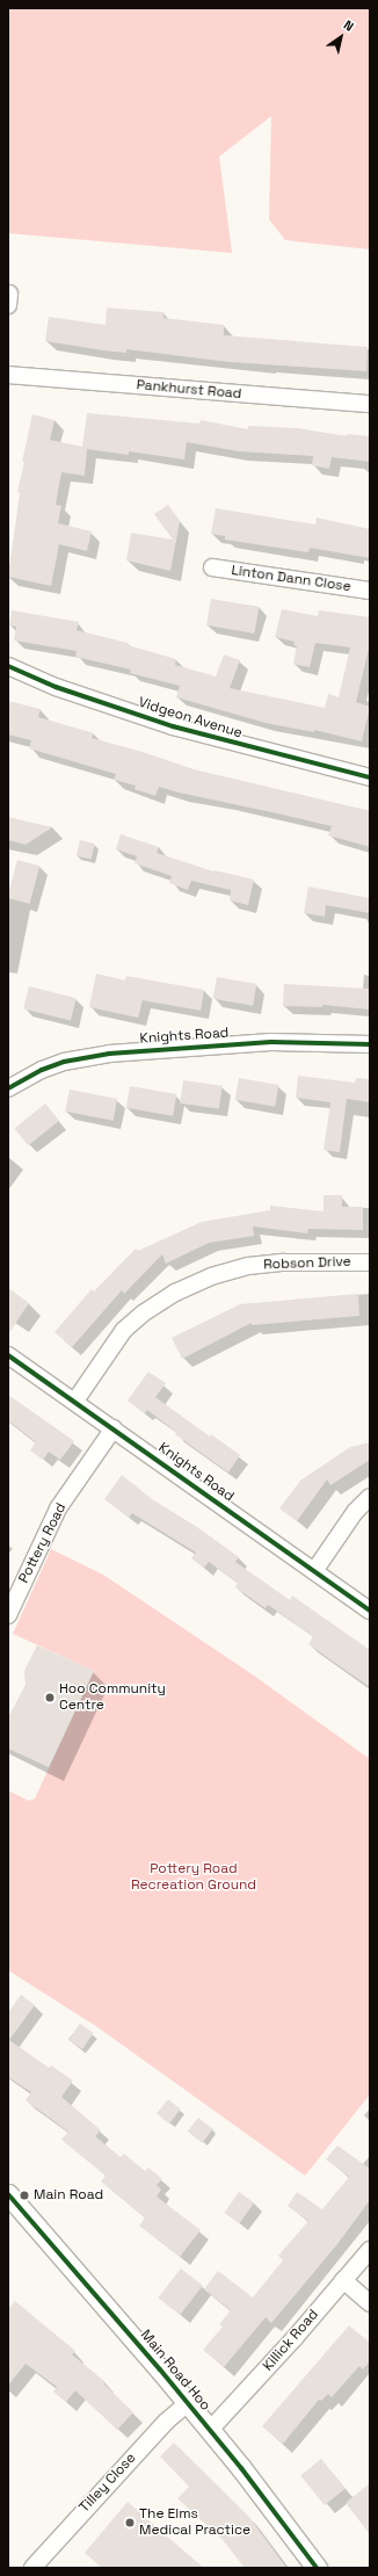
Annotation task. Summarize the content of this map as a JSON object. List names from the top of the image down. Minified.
{"streets":{"street":["Pankhurst Road","Linton Dann Close","Vidgeon Avenue","Knights Road","Robson Drive","Pottery Road","Killick Road","Main Road Hoo","Tilley Close"]},"crossings":[["Knights Road","Robson Drive"],["Knights Road","Pottery Road"],["Killick Road","Main Road Hoo"],["Main Road Hoo","Tilley Close"]],"parks":["Pottery Road Recreation Ground"],"places":["Hoo Community Centre","Main Road","The Elms Medical Practice"],"north":"top right"}
